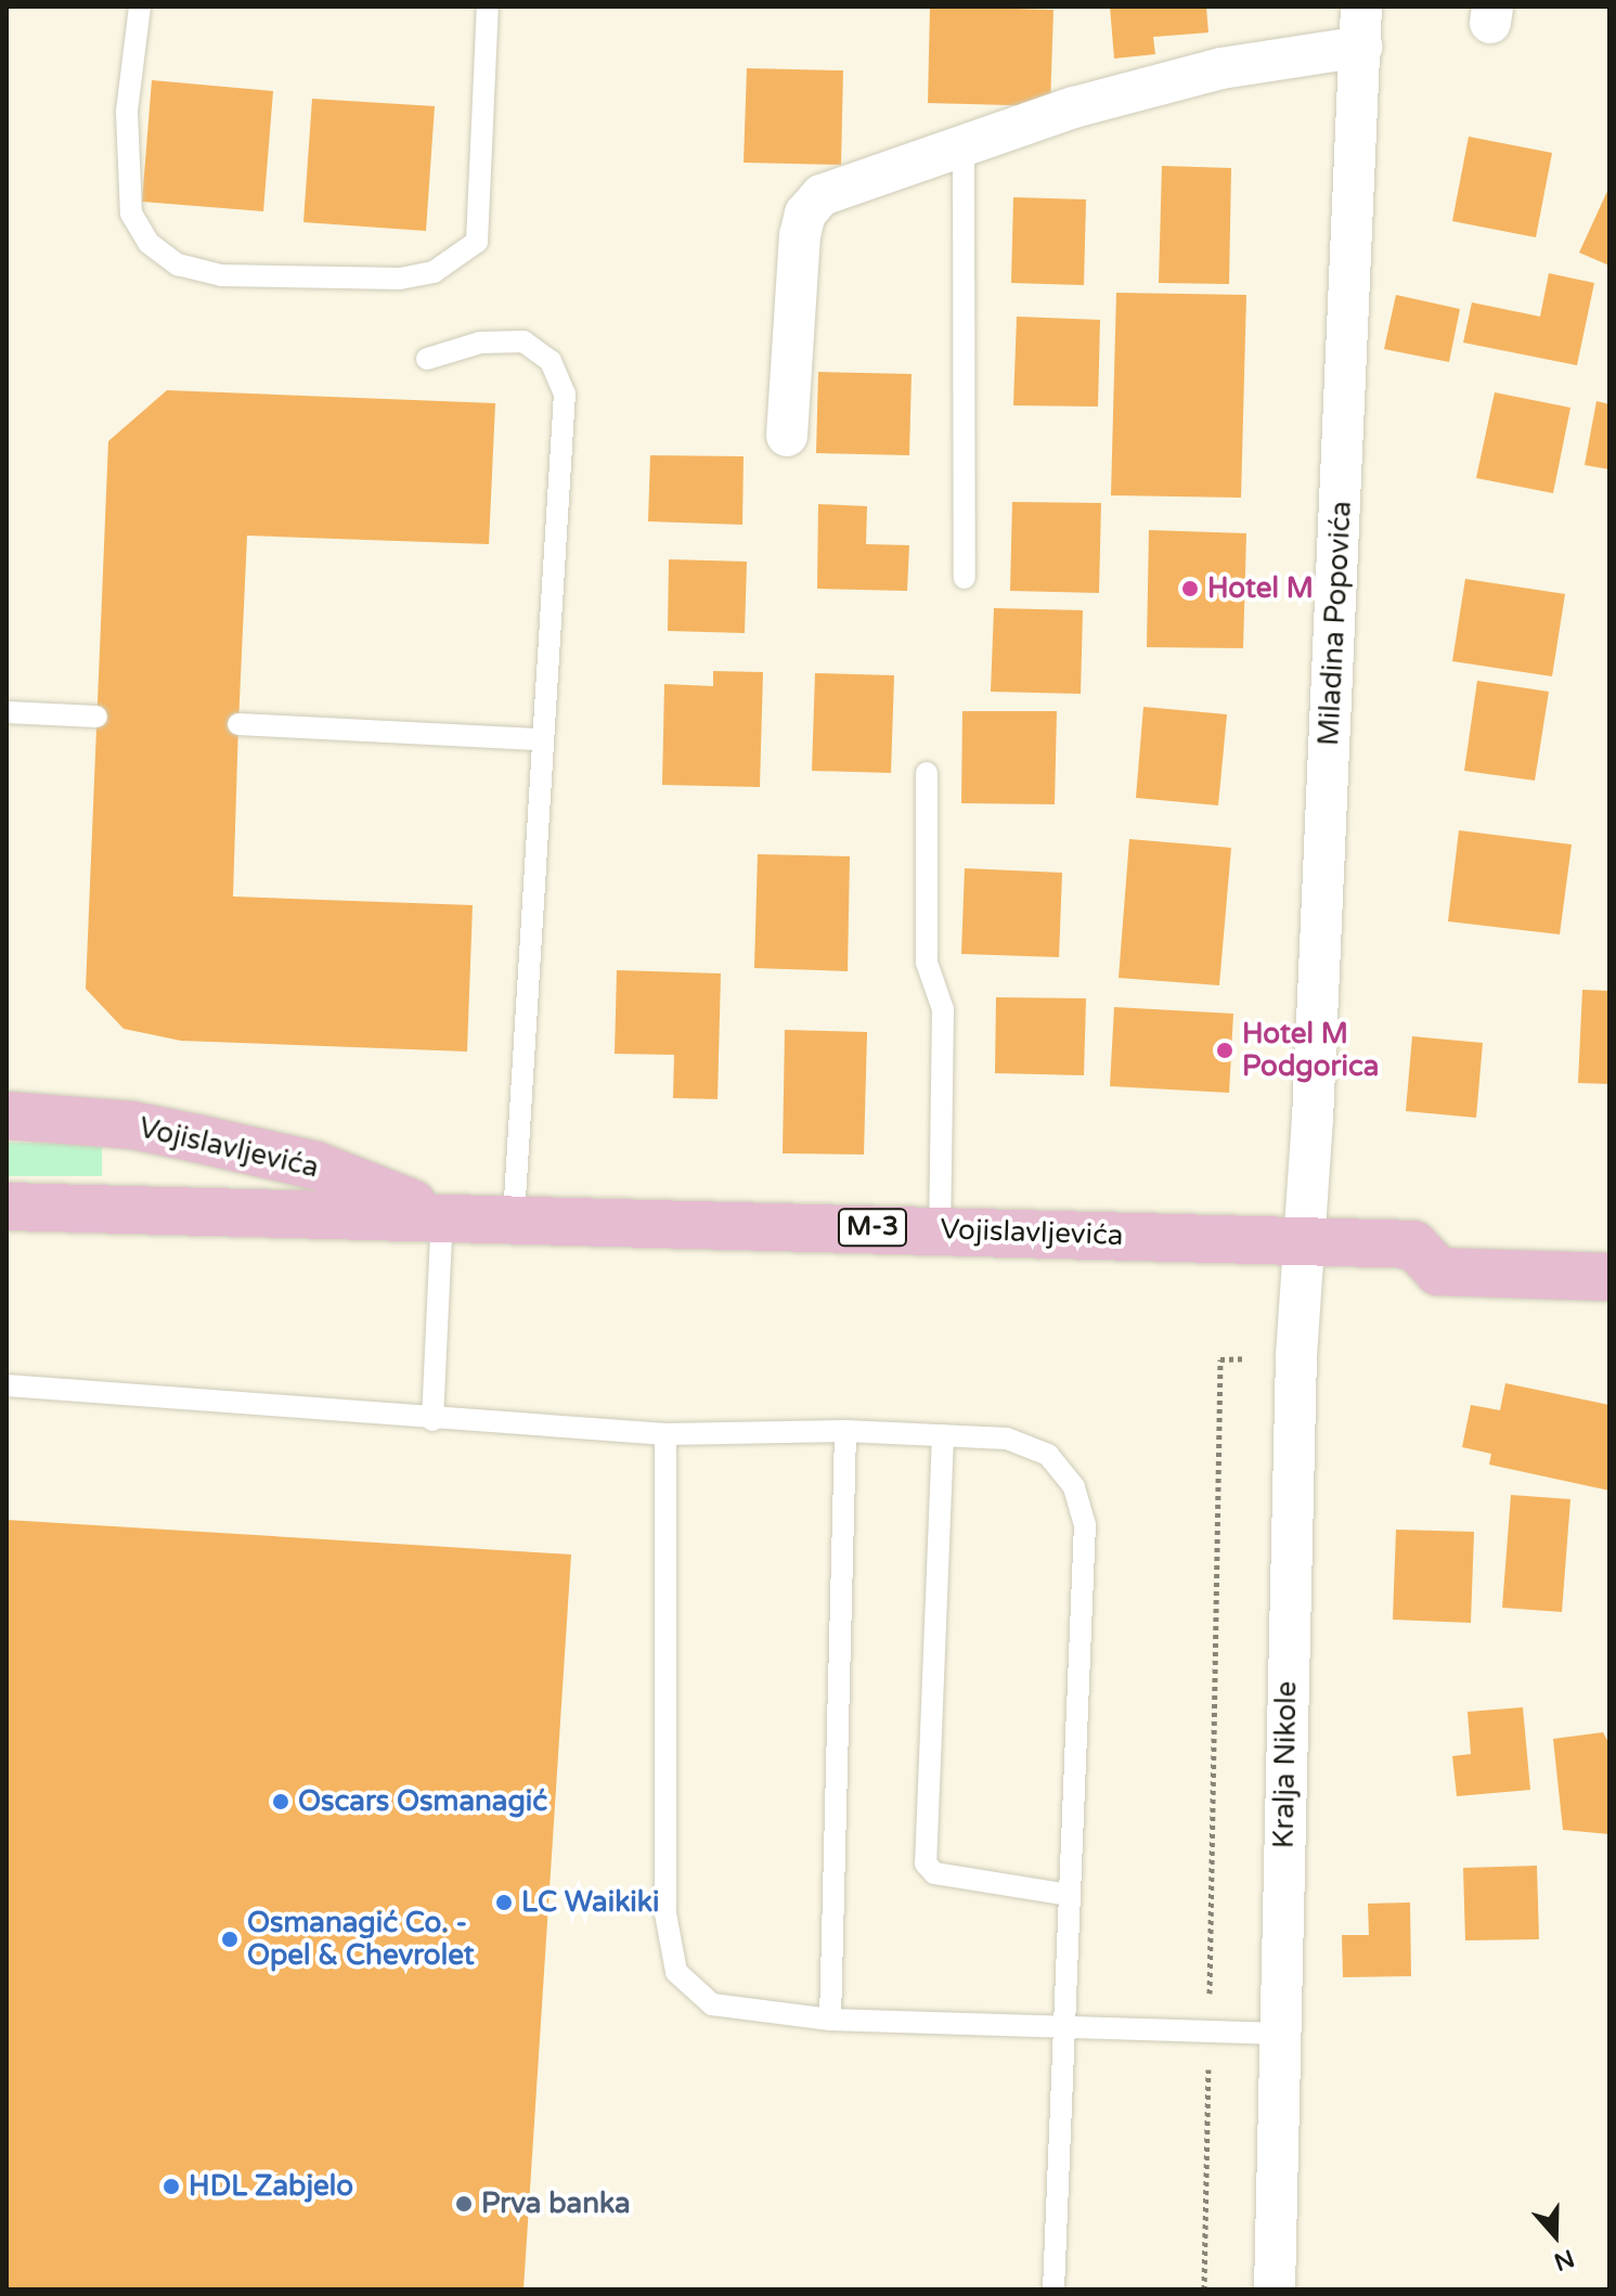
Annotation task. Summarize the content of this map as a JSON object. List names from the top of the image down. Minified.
{"streets":{"main road":["Vojislavljevića","M-3"],"street":["Miladina Popovića","Kralja Nikole"]},"crossings":[["Miladina Popovića","Vojislavljevića"],["Miladina Popovića","Kralja Nikole"],["Vojislavljevića","Kralja Nikole"]],"places":["Hotel M","Hotel M Podgorica","Oscars Osmanagić","LC Waikiki","Osmanagić Co. - Opel & Chevrolet","HDL Zabjelo","Prva banka"],"north":"bottom"}
